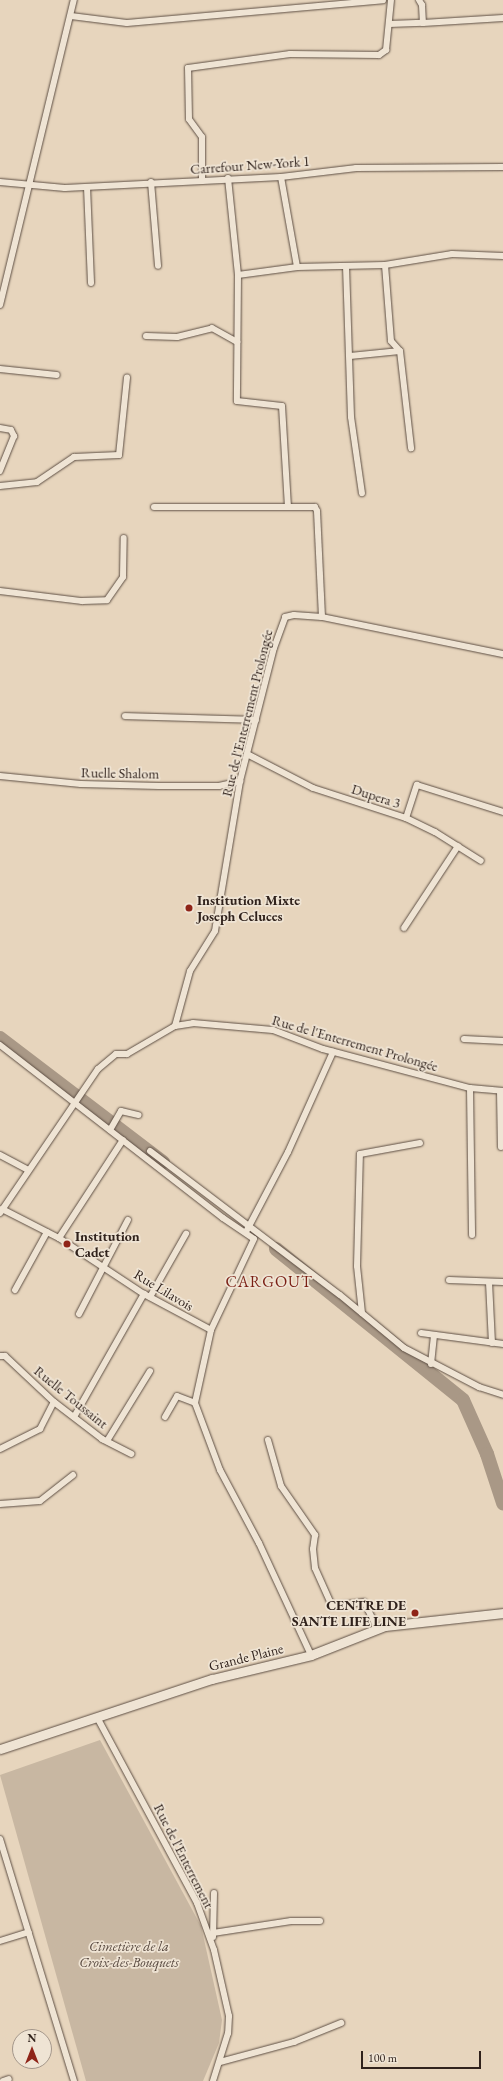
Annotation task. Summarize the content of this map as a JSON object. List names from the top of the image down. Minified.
{"streets":{"street":["Carrefour New-York 1","Rue de l'Enterrement Prolongée","Ruelle Shalom","Dupera 3","Rue Lilavois","Ruelle Toussaint","Grande Plaine","Rue de l'Enterrement"]},"crossings":[["Rue de l'Enterrement Prolongée","Ruelle Shalom"],["Rue de l'Enterrement Prolongée","Dupera 3"],["Rue de l'Enterrement Prolongée","Rue Lilavois"],["Grande Plaine","Rue de l'Enterrement"]],"districts":["CARGOUT"],"parks":["Cimetière de la Croix-des-Bouquets"],"places":["Institution Mixte Joseph Celuces","Institution Cadet","CENTRE DE SANTE LIFE LINE"],"scale_bar":"100 m","north":"top"}
